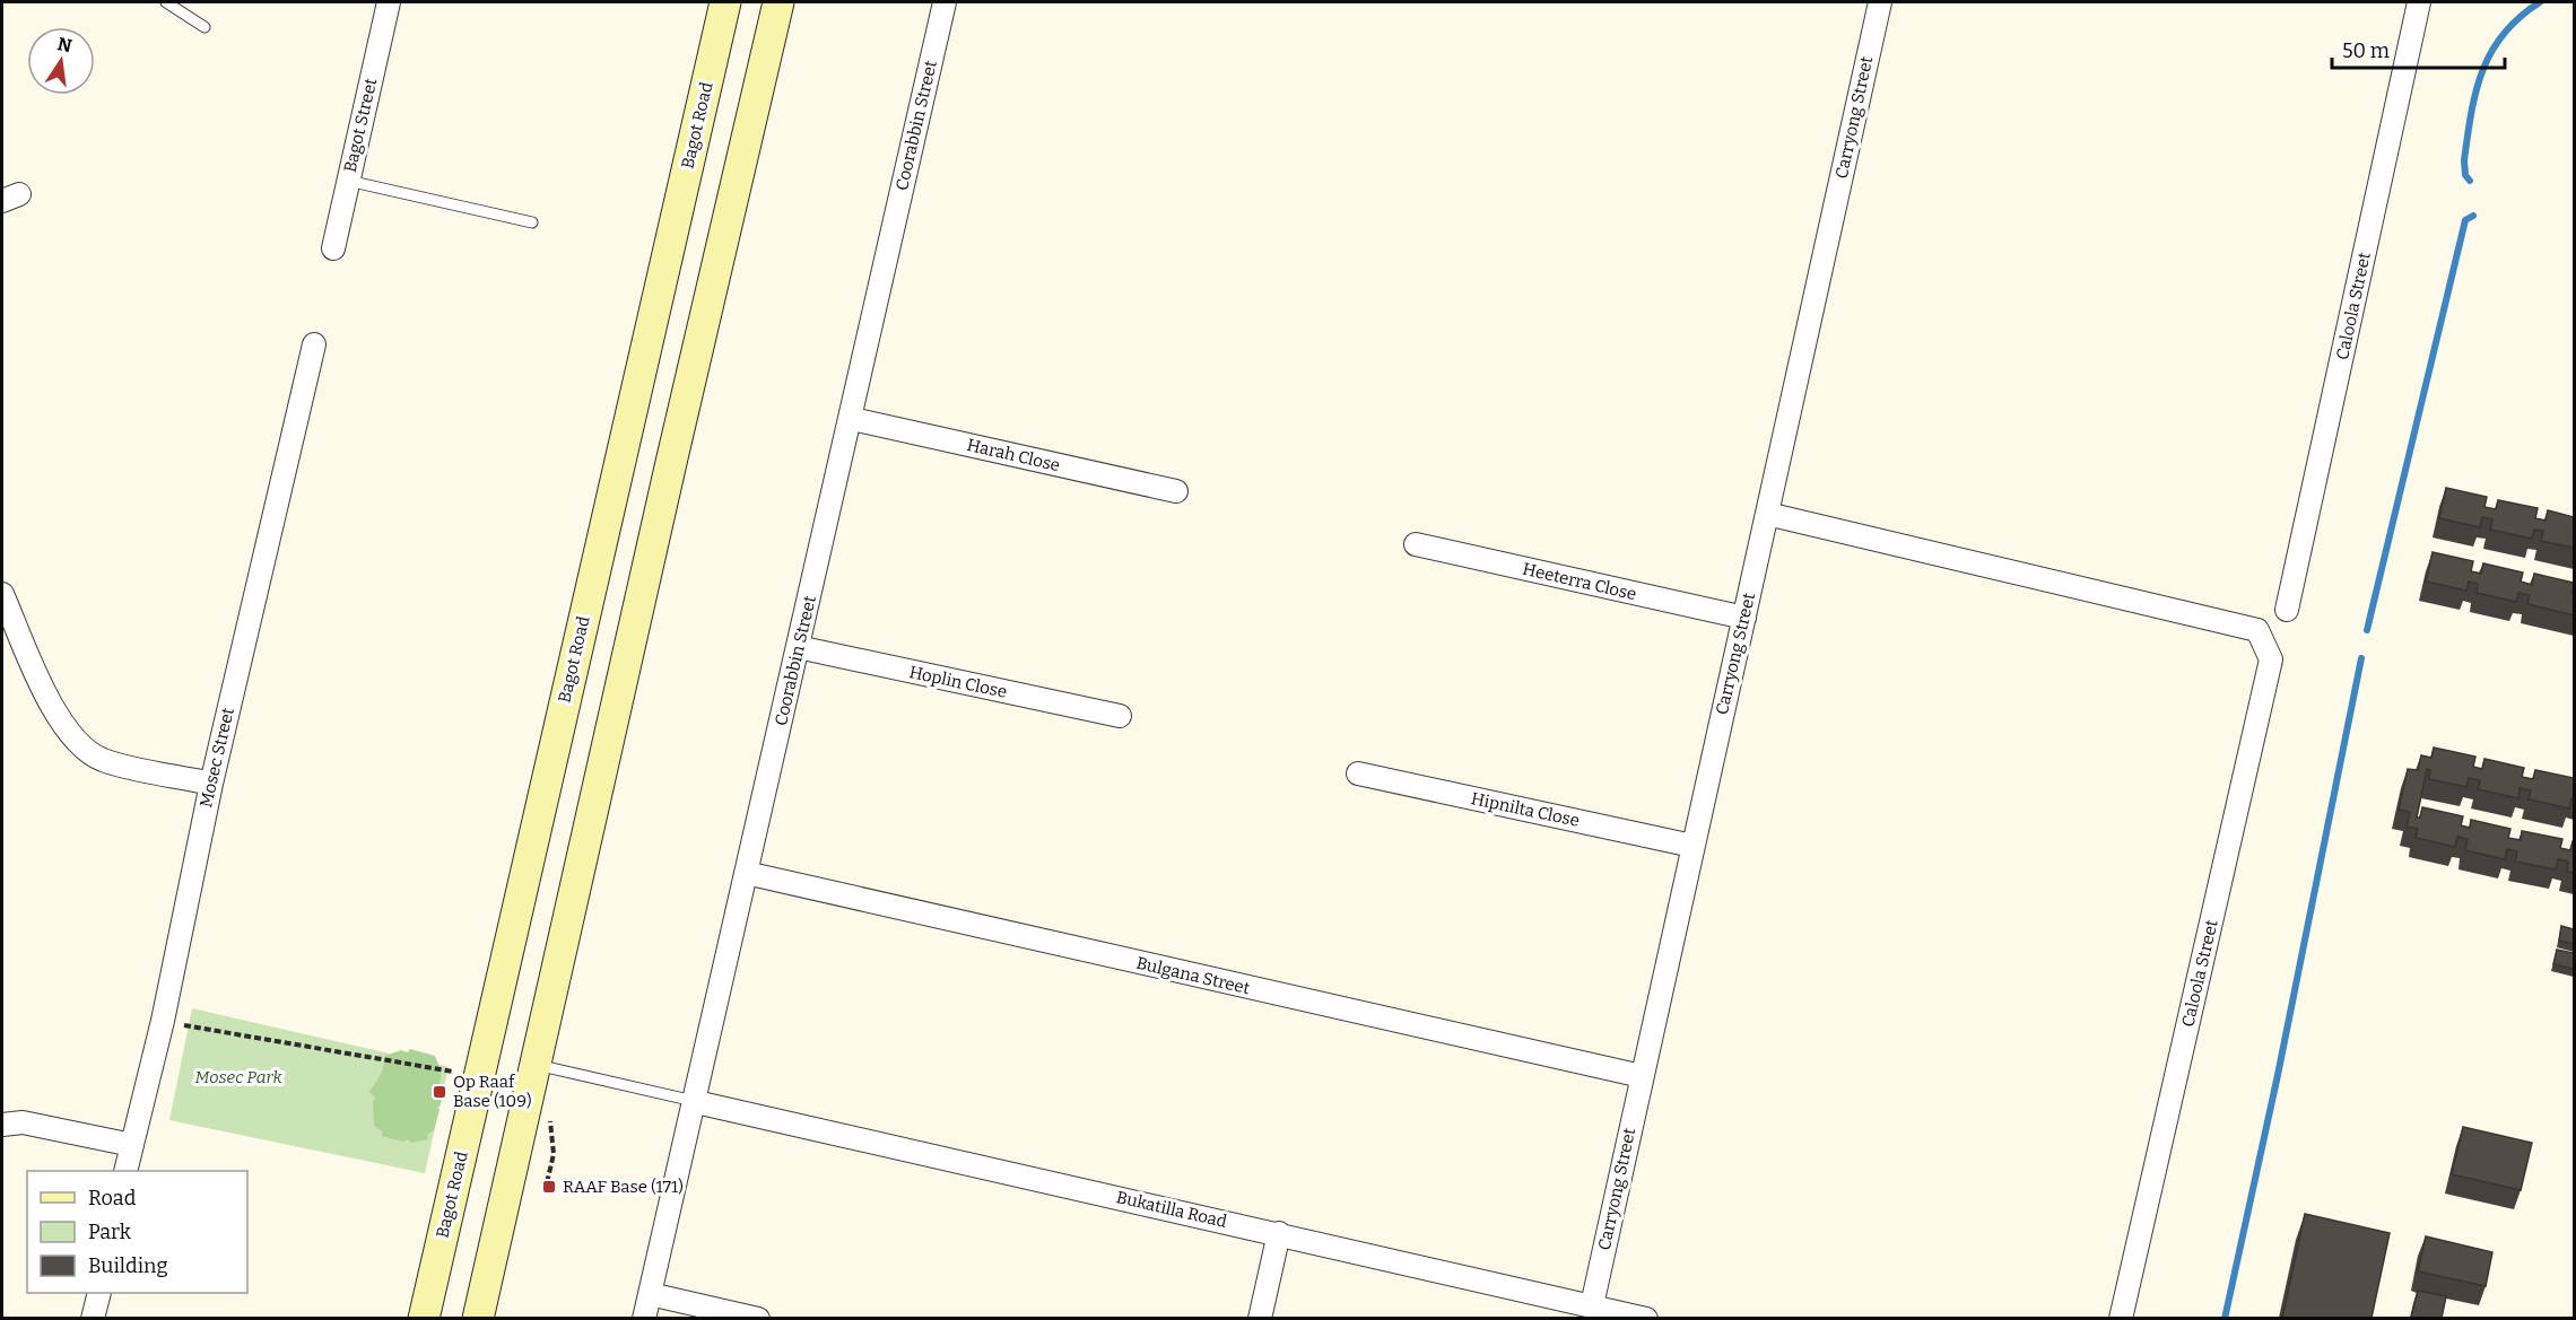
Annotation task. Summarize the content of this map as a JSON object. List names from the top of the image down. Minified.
{"streets":{"main road":["Bagot Road"],"street":["Carryong Street","Bagot Street","Coorabbin Street","Caloola Street","Harah Close","Heeterra Close","Hoplin Close","Mosec Street","Hipnilta Close","Bulgana Street","Bukatilla Road"]},"crossings":[["Carryong Street","Caloola Street"],["Carryong Street","Heeterra Close"],["Carryong Street","Hipnilta Close"],["Carryong Street","Bulgana Street"],["Carryong Street","Bukatilla Road"],["Coorabbin Street","Harah Close"],["Coorabbin Street","Hoplin Close"],["Coorabbin Street","Bulgana Street"],["Coorabbin Street","Bukatilla Road"]],"parks":["Mosec Park"],"places":{"transit":["Op Raaf Base (109)","RAAF Base (171)"]},"legend":["Road","Park","Building"],"scale_bar":"50 m","north":"top"}
